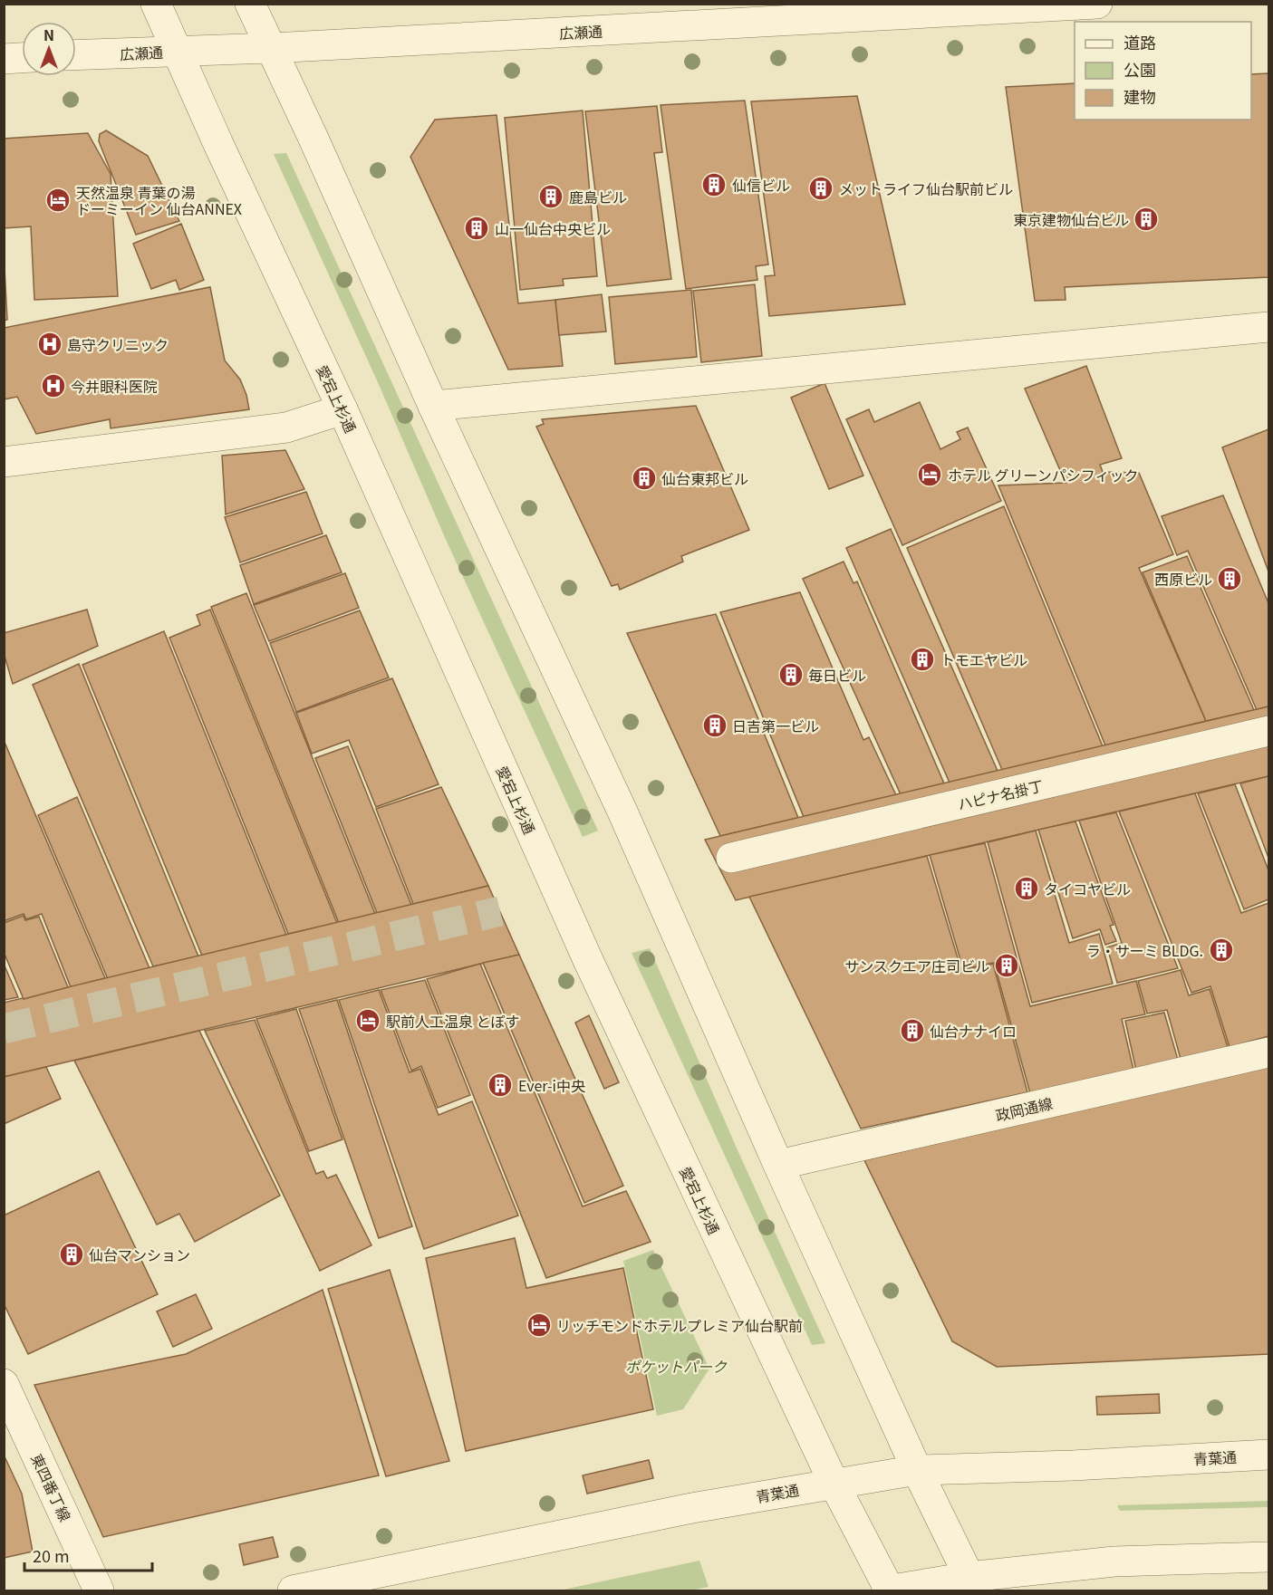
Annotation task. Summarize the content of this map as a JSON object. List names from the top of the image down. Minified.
{"streets":{"street":["広瀬通","愛宕上杉通","ハピナ名掛丁","政岡通線","青葉通","東四番丁線"]},"crossings":[["広瀬通","愛宕上杉通"],["愛宕上杉通","青葉通"]],"parks":["ポケットパーク"],"places":{"building":["仙信ビル","メットライフ仙台駅前ビル","鹿島ビル","東京建物仙台ビル","山一仙台中央ビル","仙台東邦ビル","西原ビル","トモエヤビル","毎日ビル","日吉第一ビル","タイコヤビル","ラ・サーミ BLDG.","サンスクエア庄司ビル","仙台ナナイロ","Ever-i中央","仙台マンション"],"hotel":["天然温泉 青葉の湯 ドーミーイン 仙台ANNEX","ホテル グリーンパシフィック","駅前人工温泉 とぽす","リッチモンドホテルプレミア仙台駅前"],"hospital":["島守クリニック","今井眼科医院"]},"legend":["道路","公園","建物"],"scale_bar":"20 m","north":"top"}
